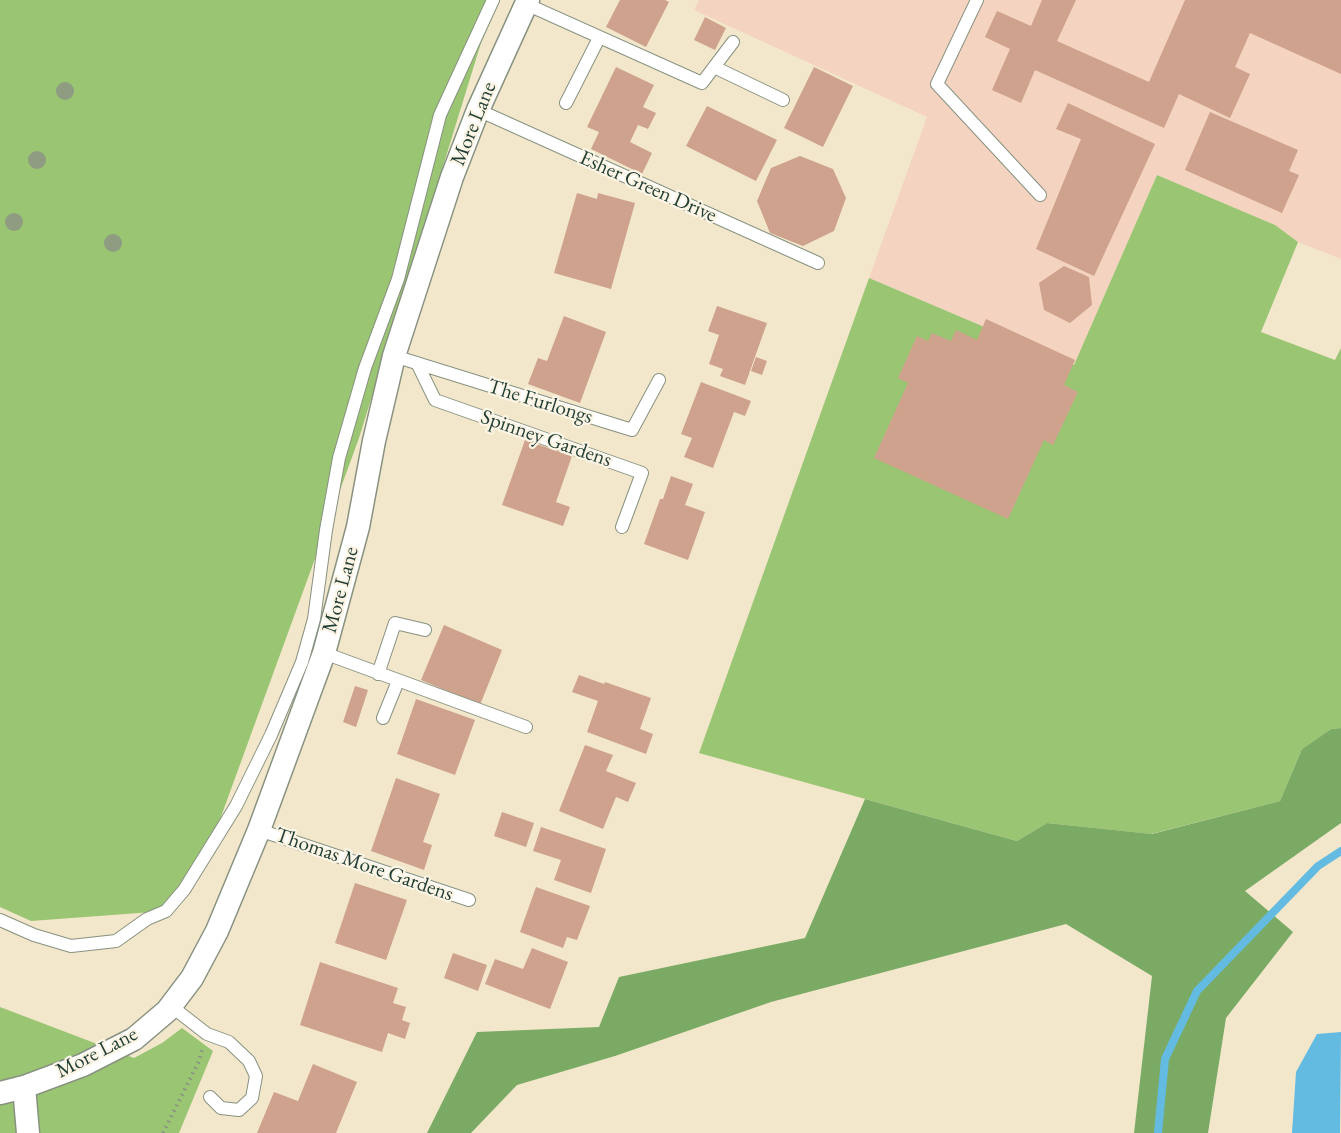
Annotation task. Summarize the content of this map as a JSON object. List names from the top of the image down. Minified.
{"streets":{"street":["More Lane"],"lane":["Esher Green Drive","The Furlongs","Spinney Gardens","Thomas More Gardens"]},"crossings":[["More Lane","Esher Green Drive"],["More Lane","The Furlongs"],["More Lane","Thomas More Gardens"],["The Furlongs","Spinney Gardens"]]}
